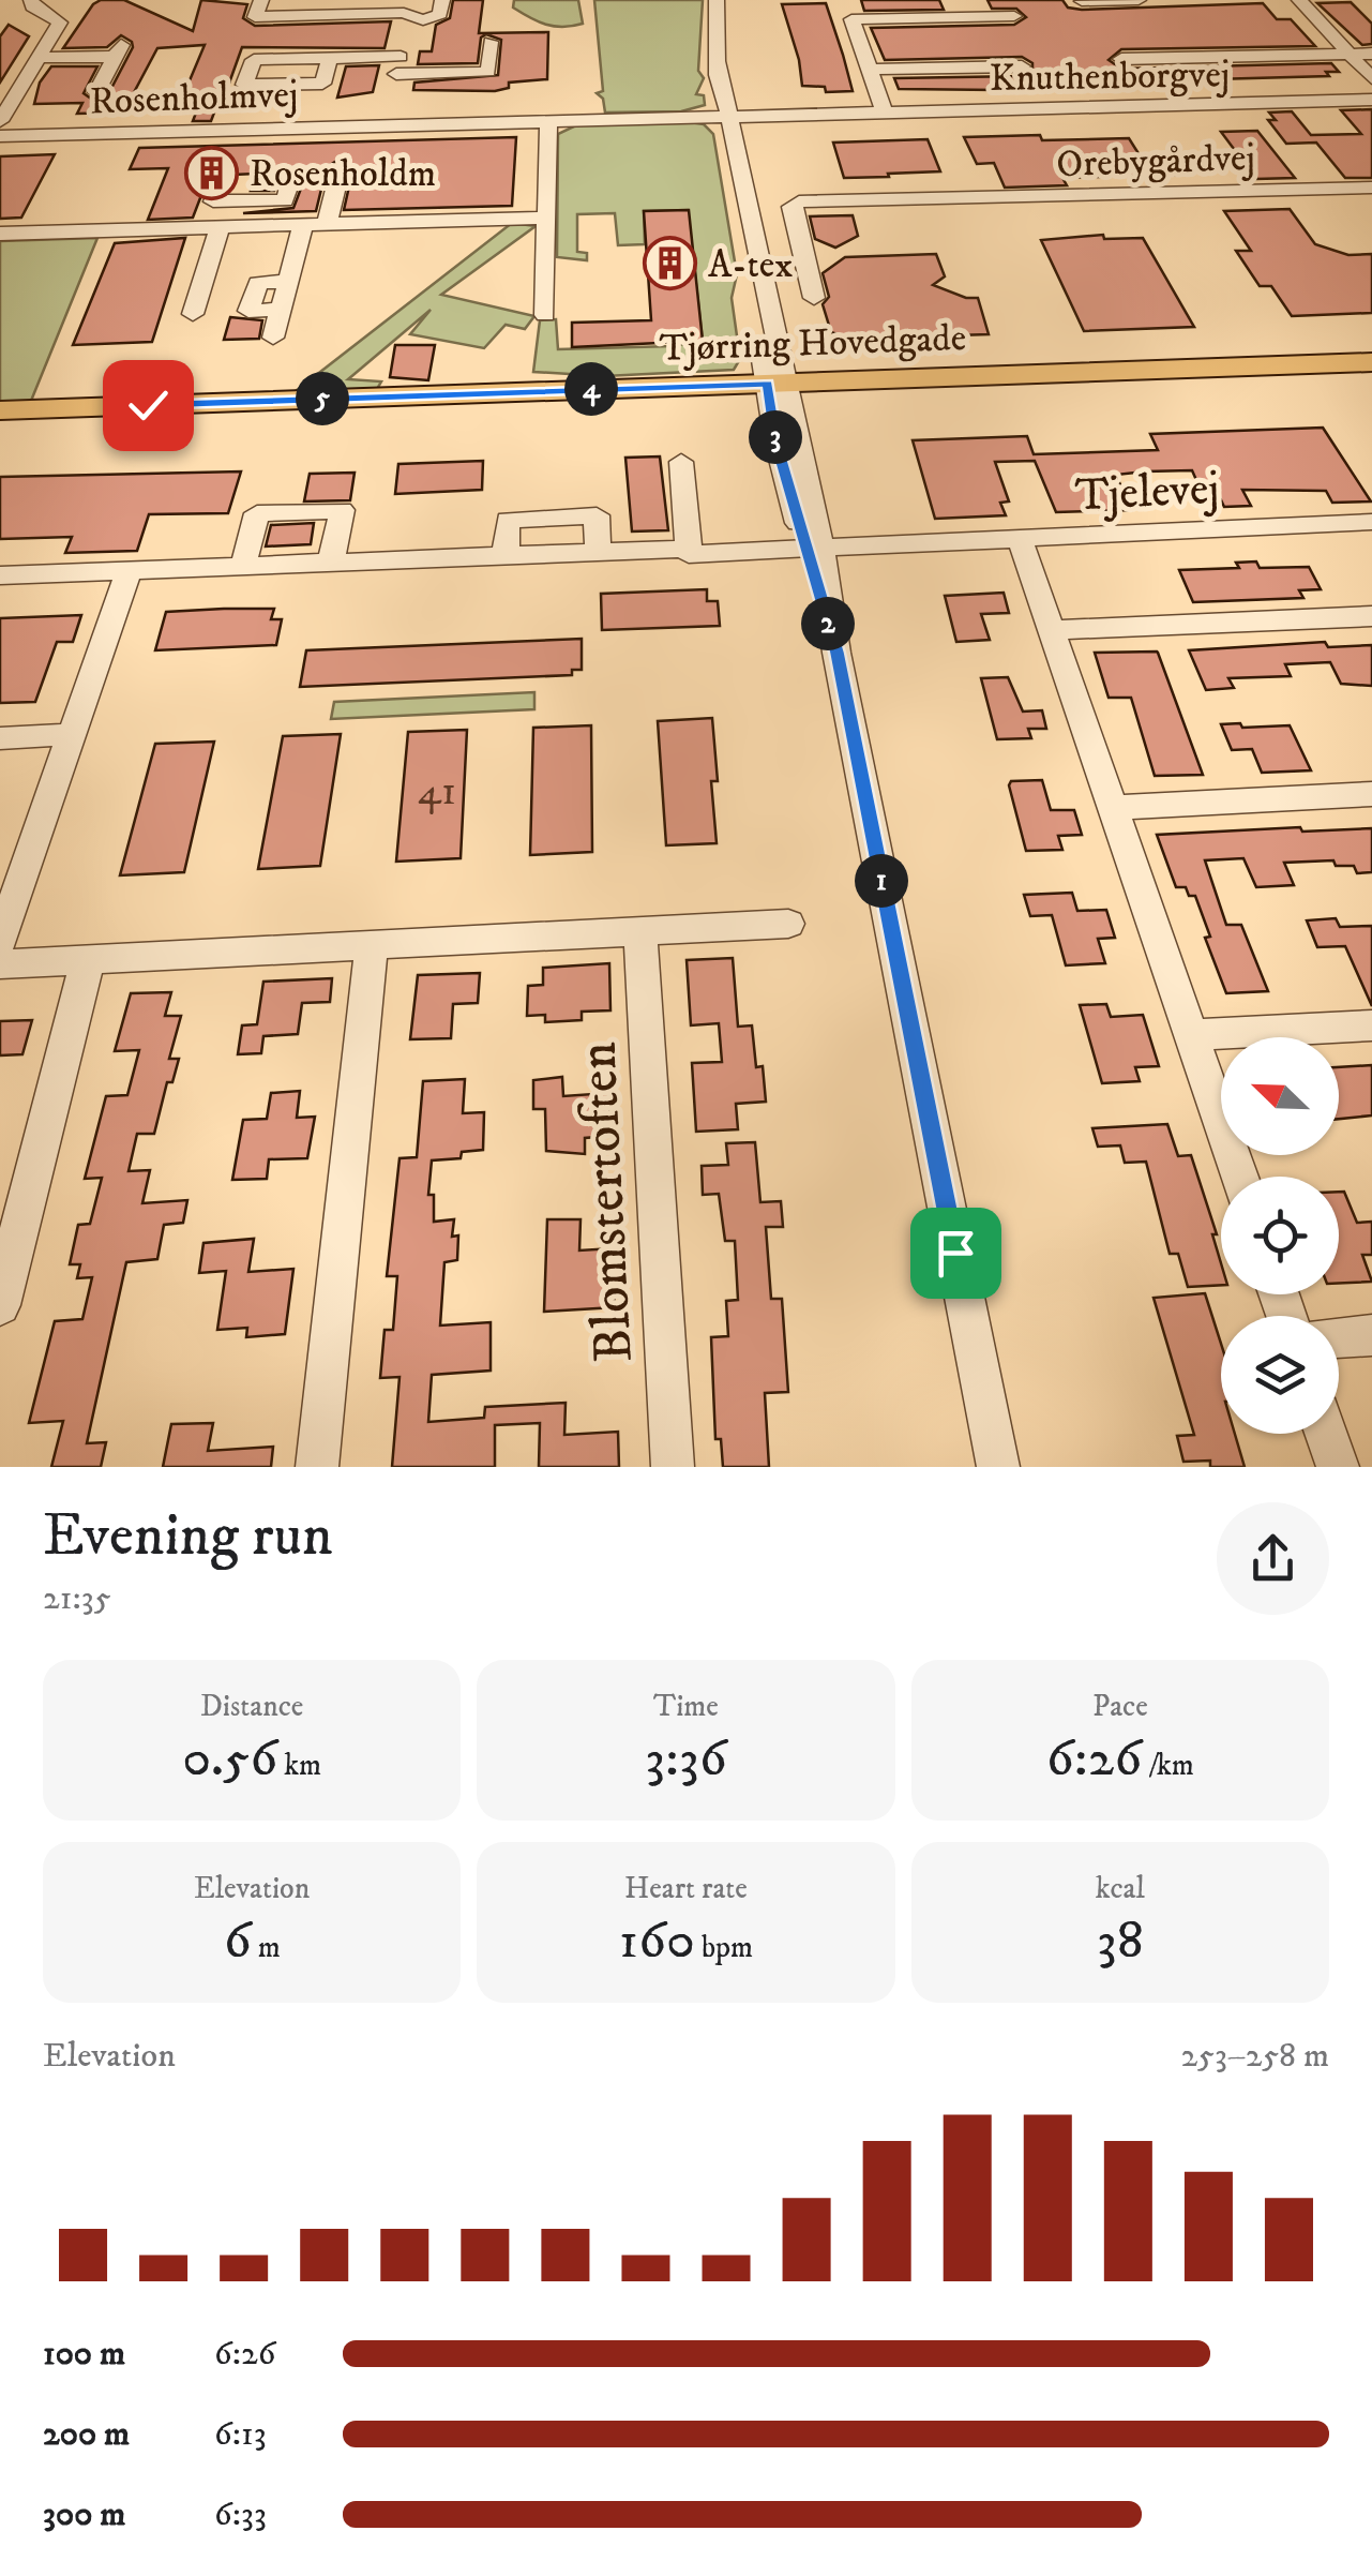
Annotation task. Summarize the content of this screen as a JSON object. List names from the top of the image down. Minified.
{"streets":{"main road":["Tjørring Hovedgade"],"street":["Knuthenborgvej","Rosenholmvej","Orebygårdvej","Tjelevej","Blomstertoften"]},"crossings":[["Knuthenborgvej","Rosenholmvej"]],"places":{"building":["Rosenholdm","A-tex"]},"house_numbers":["41"],"north":"top left","page":{"pins":["4","5","3","2","1"],"heading":["Evening run","21:35"],"stats":[["Distance","0.56 km"],["Time","3:36"],["Pace","6:26 /km"],["Elevation","6 m"],["Heart rate","160 bpm"],["kcal","38"]],"chart":["Elevation","253–258 m"],"list":[{"name":"100 m","note":"6:26"},{"name":"200 m","note":"6:13"},{"name":"300 m","note":"6:33"}]}}
